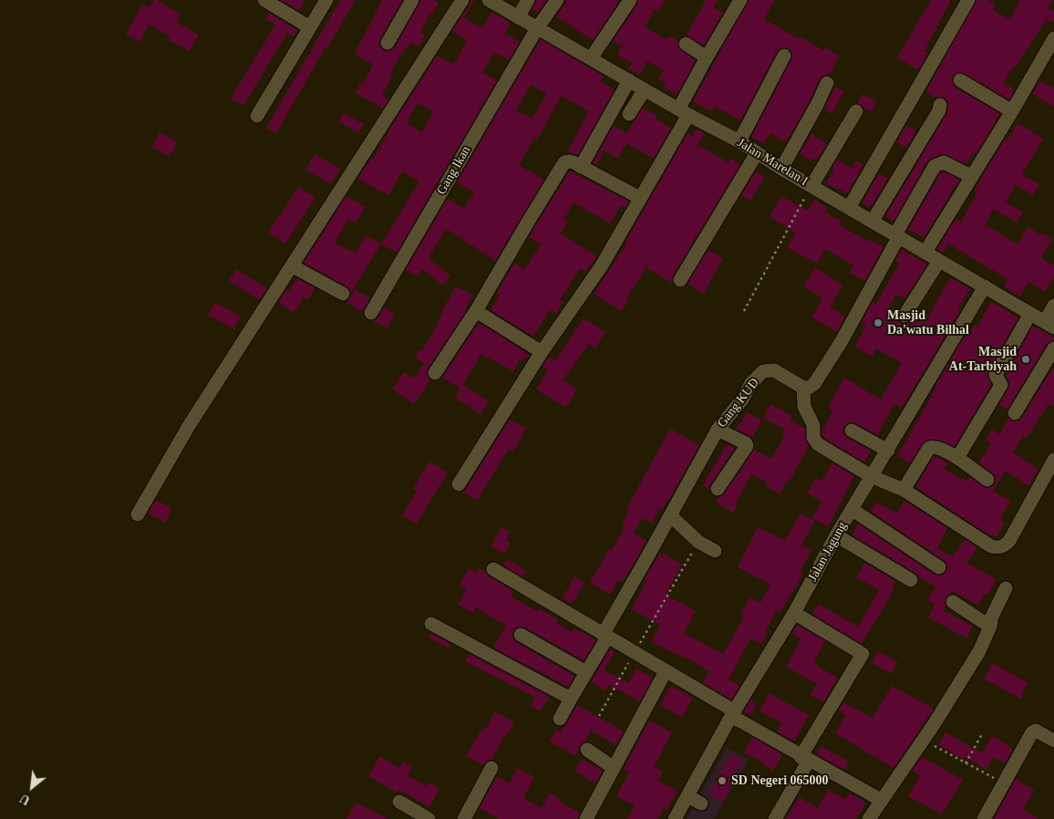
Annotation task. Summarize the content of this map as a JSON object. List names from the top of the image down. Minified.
{"streets":{"street":["Jalan Marelan I","Gang Ikan","Gang KUD","Jalan Jagung"]},"crossings":[["Jalan Marelan I","Gang Ikan"],["Jalan Marelan I","Jalan Jagung"]],"places":["Masjid Da'watu Bilhal","Masjid At-Tarbiyah","SD Negeri 065000"],"north":"bottom left"}
